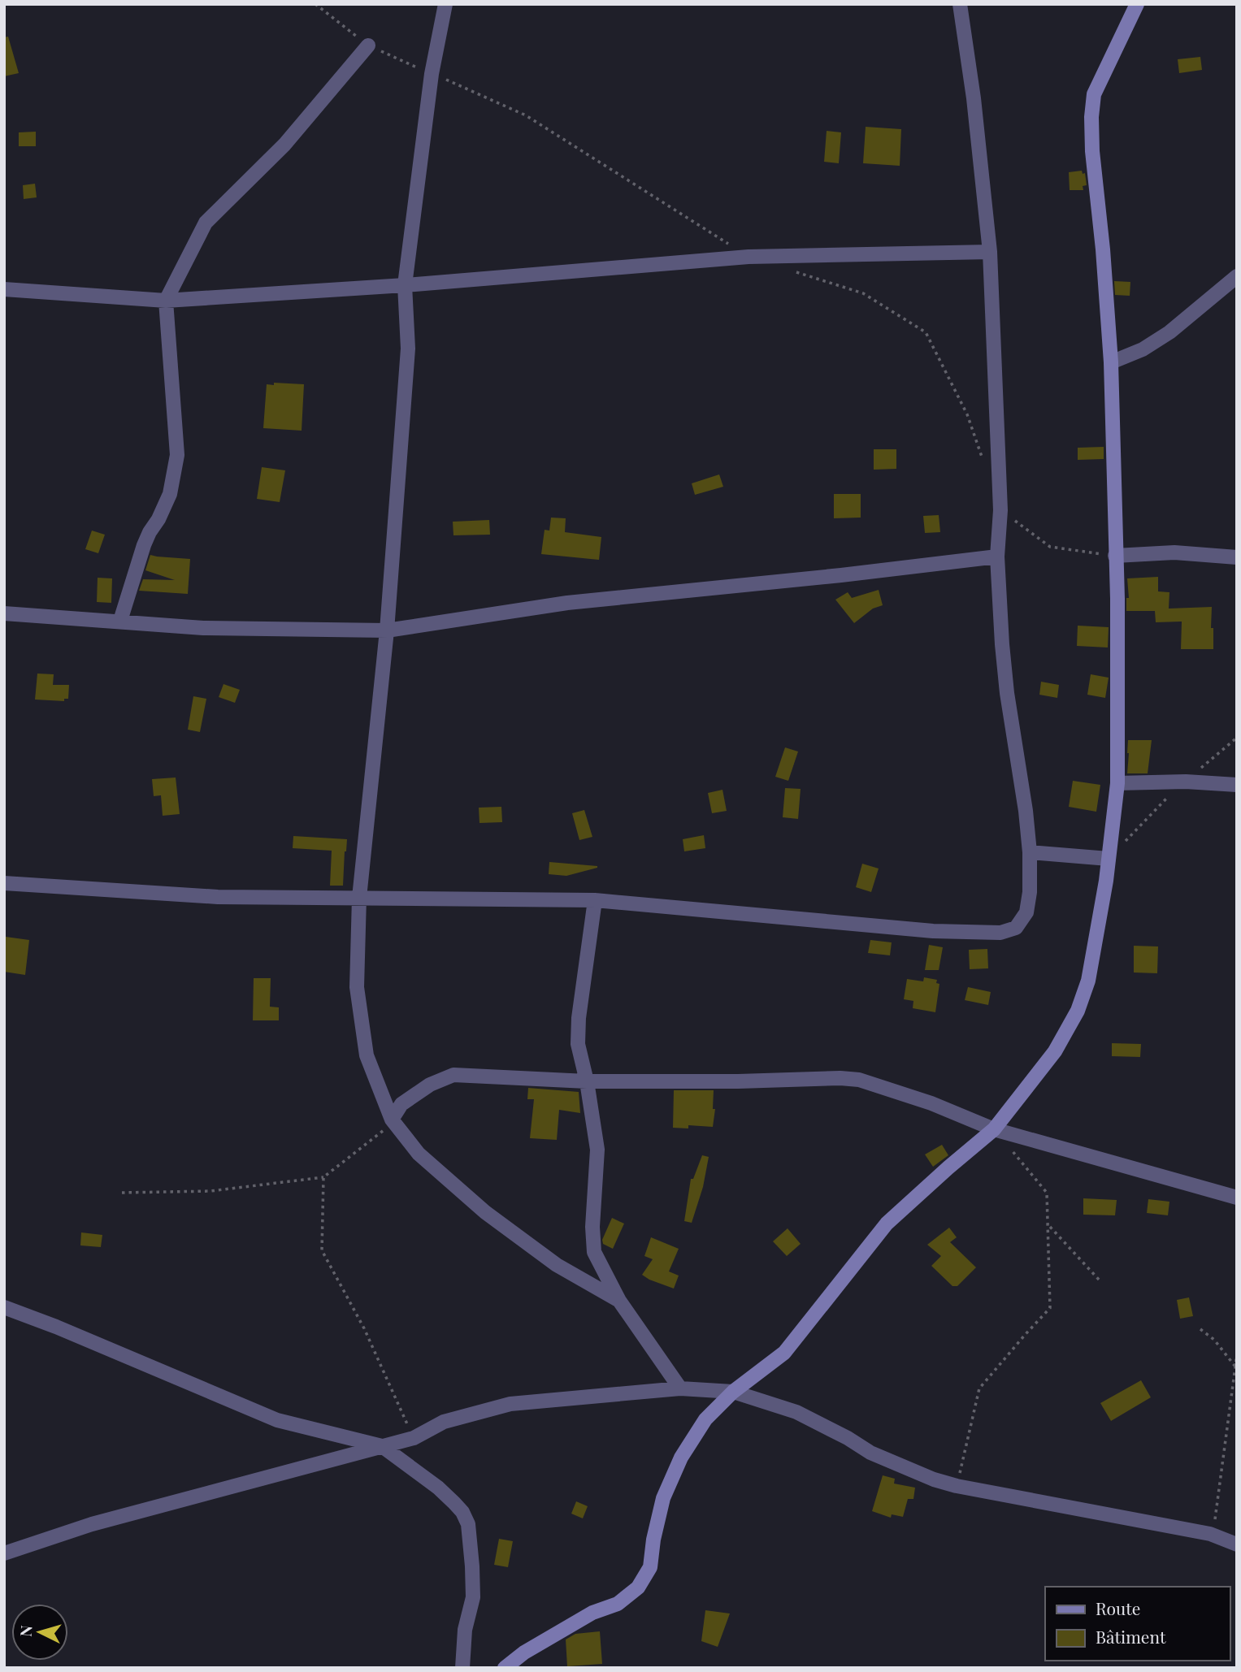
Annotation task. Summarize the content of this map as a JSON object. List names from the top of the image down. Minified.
{"legend":["Route","Bâtiment"],"north":"left"}
